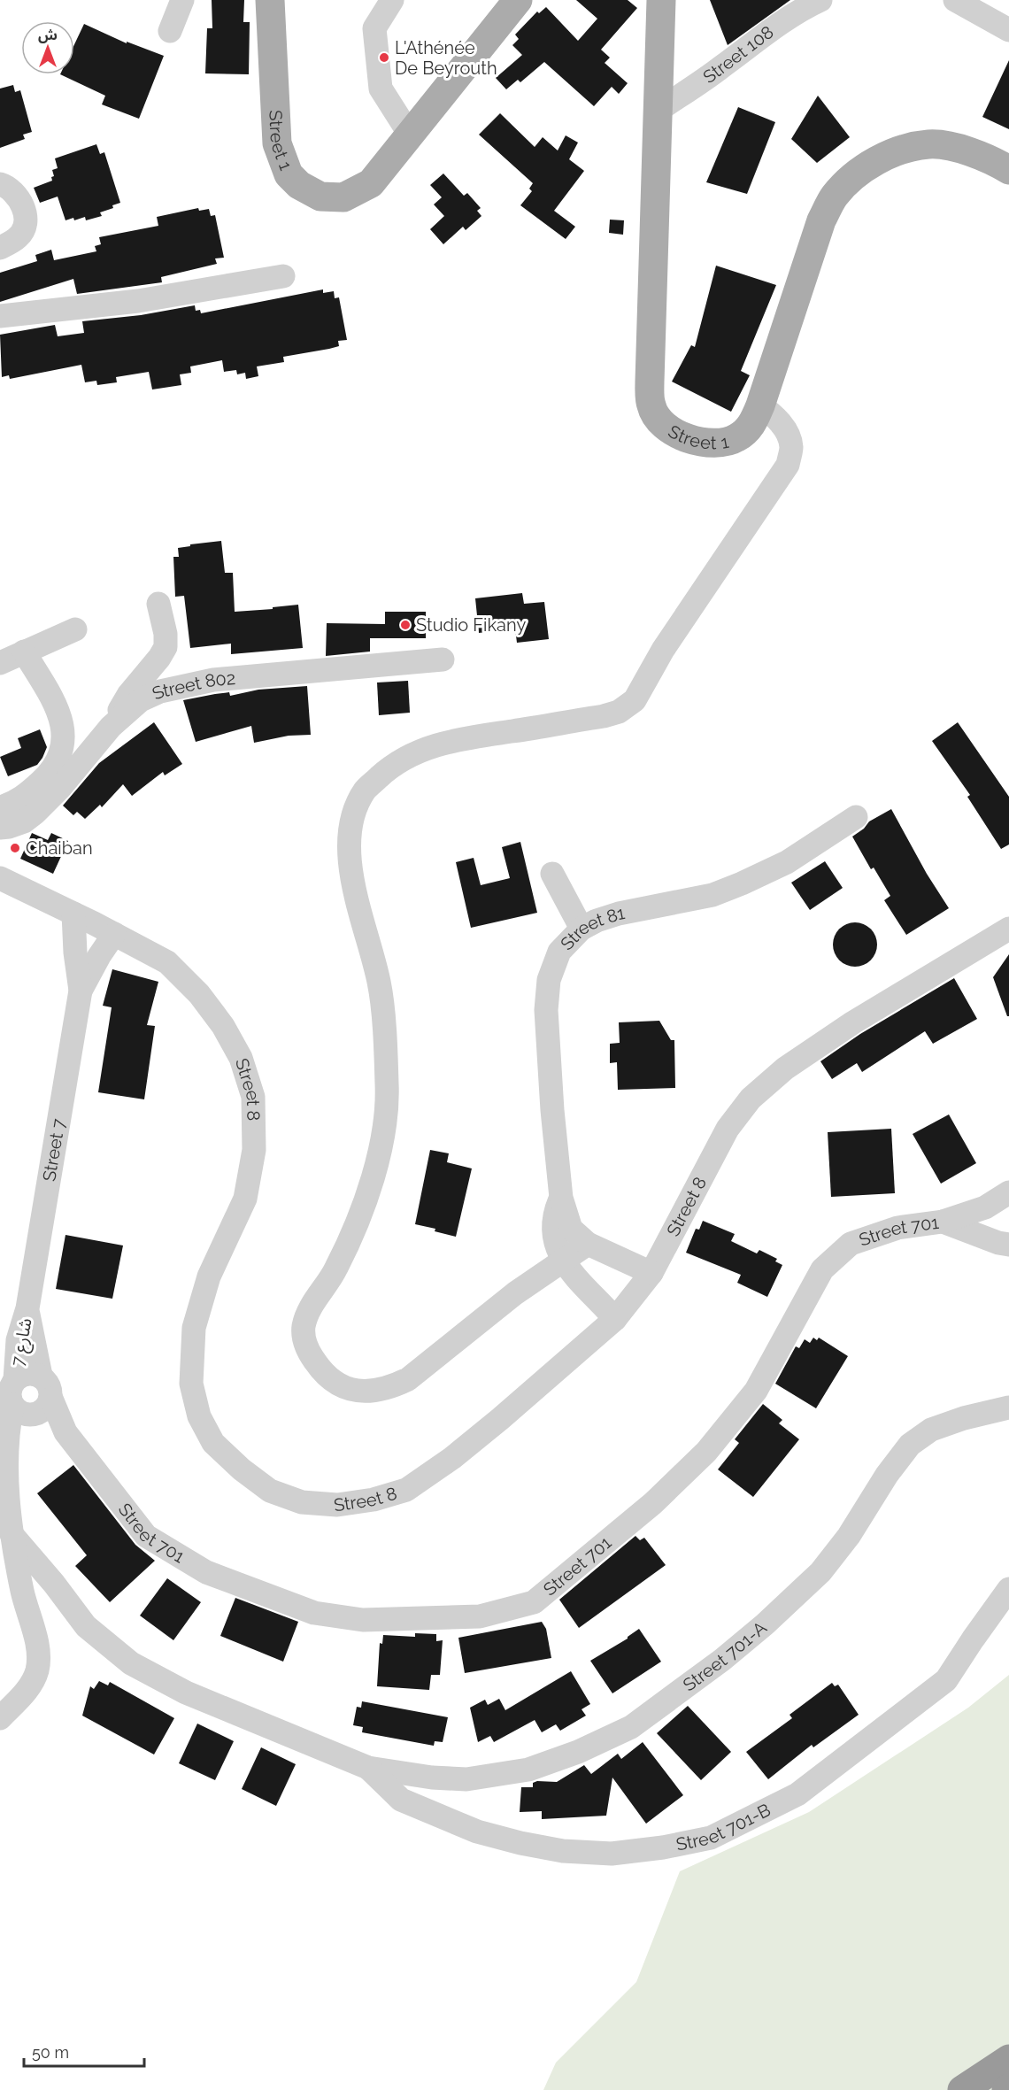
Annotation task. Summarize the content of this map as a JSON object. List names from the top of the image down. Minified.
{"streets":{"main road":["Street 1"],"street":["Street 108","Street 802","Street 81","Street 8","Street 7","Street 701","شارع 7","Street 701-A","Street 701-B"]},"crossings":[["Street 108","Street 1"],["Street 81","Street 8"],["Street 7","شارع 7"],["Street 701","شارع 7"],["Street 701-A","Street 701-B"]],"places":["L'Athénée De Beyrouth","Studio Fikany","Chaiban"],"scale_bar":"50 m","north":"top"}
